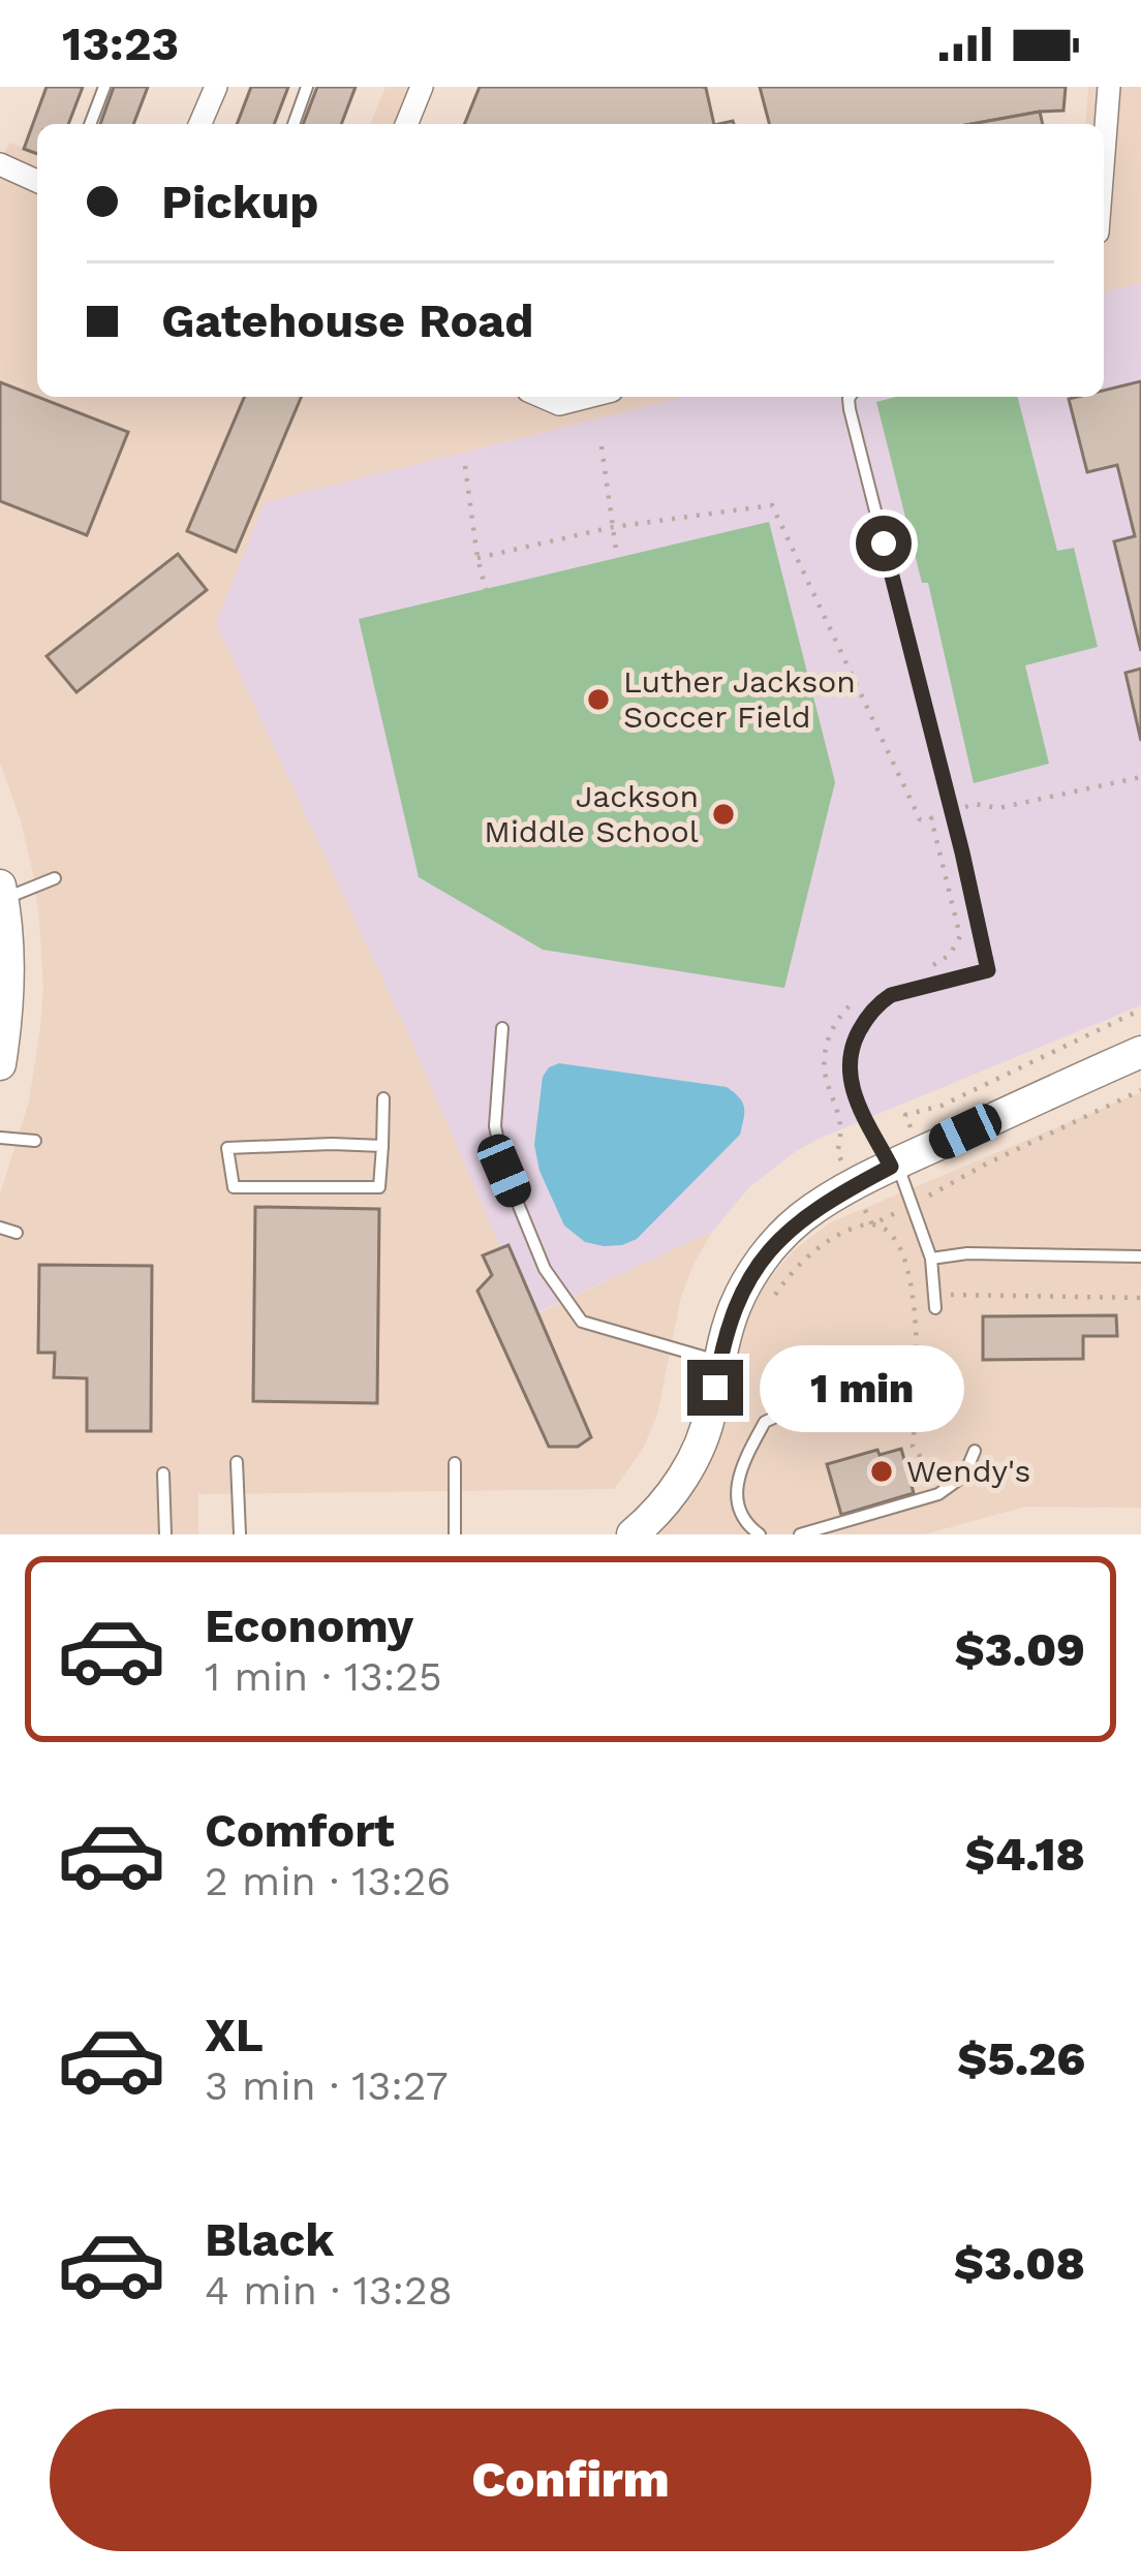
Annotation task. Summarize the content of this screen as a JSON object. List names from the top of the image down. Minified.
{"places":["Luther Jackson Soccer Field","Jackson Middle School","Wendy's"],"page":{"status":"13:23","banner":["Pickup","Gatehouse Road"],"bubble":"1 min","list":[{"name":"Economy","note":"1 min · 13:25","value":"$3.09"},{"name":"Comfort","note":"2 min · 13:26","value":"$4.18"},{"name":"XL","note":"3 min · 13:27","value":"$5.26"},{"name":"Black","note":"4 min · 13:28","value":"$3.08"}],"buttons":"Confirm"}}
